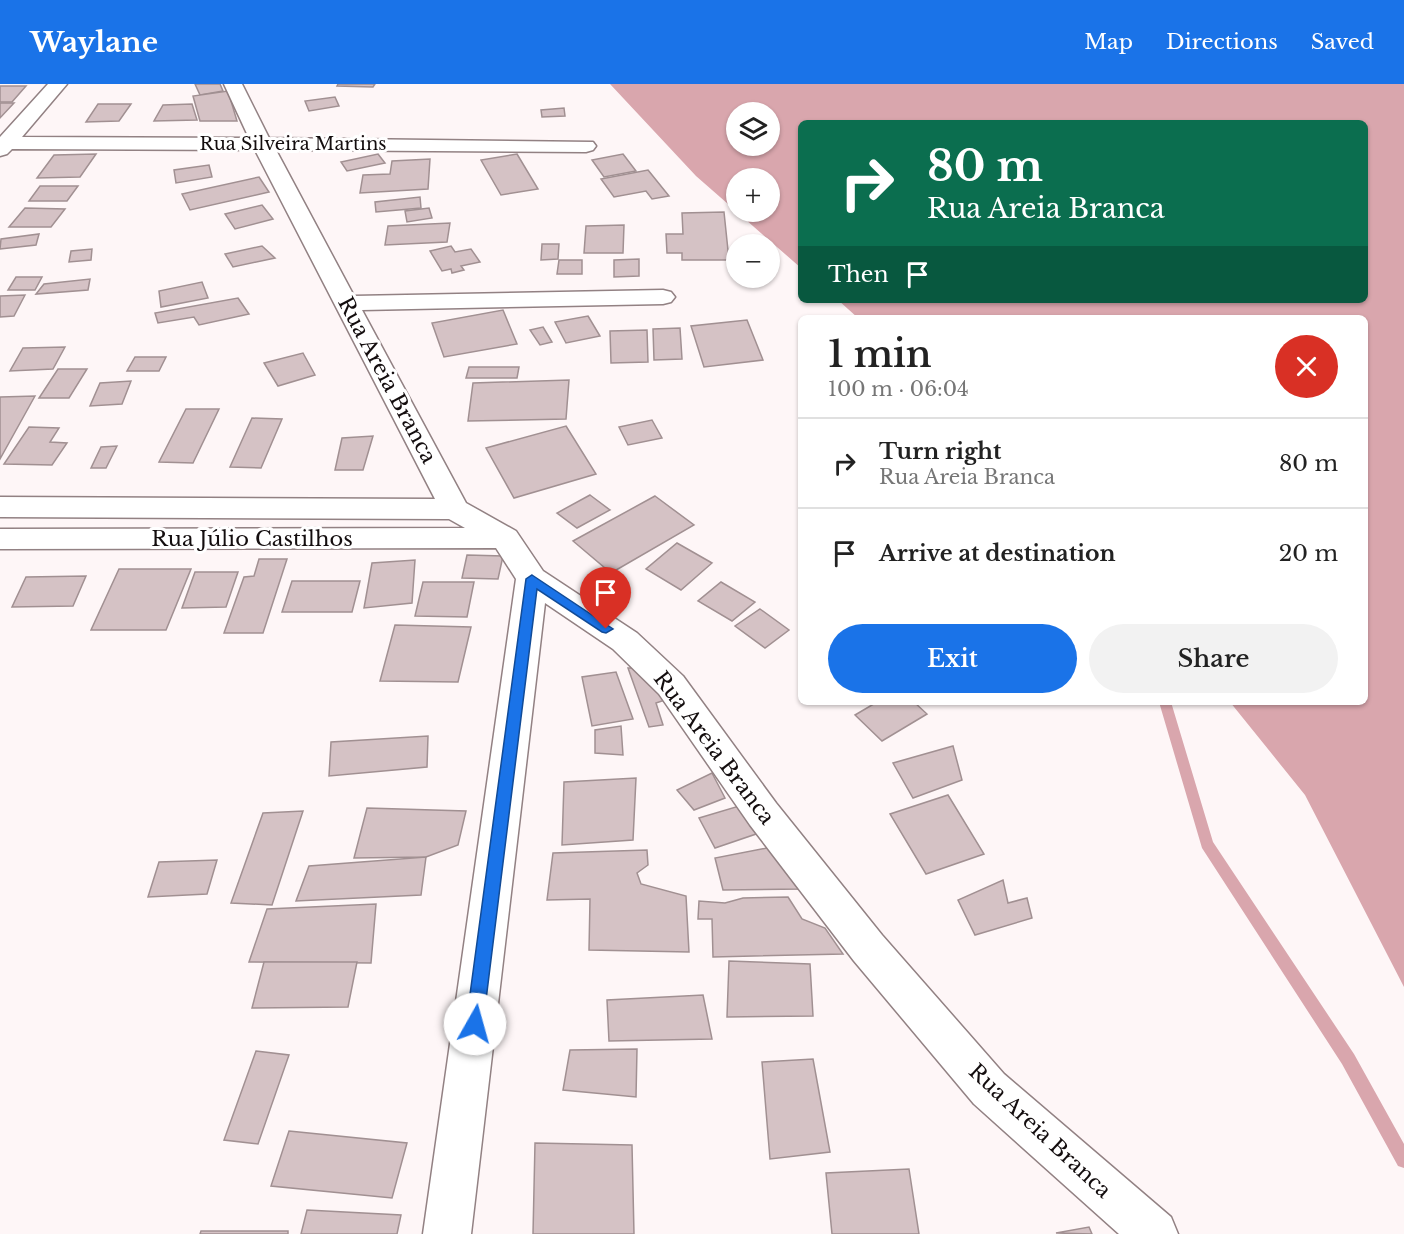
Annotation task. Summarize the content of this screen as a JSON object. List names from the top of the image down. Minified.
{"streets":{"street":["Rua Silveira Martins","Rua Areia Branca","Rua Júlio Castilhos"]},"crossings":[["Rua Silveira Martins","Rua Areia Branca"],["Rua Areia Branca","Rua Júlio Castilhos"]],"page":{"header":"Waylane","nav":["Map","Directions","Saved"],"map_buttons":["+","−"],"turn":["80 m","Rua Areia Branca"],"then":"Then","heading":["1 min","100 m · 06:04"],"list":[{"name":"Turn right","note":"Rua Areia Branca","value":"80 m"},{"name":"Arrive at destination","value":"20 m"}],"buttons":["Exit","Share"]}}
